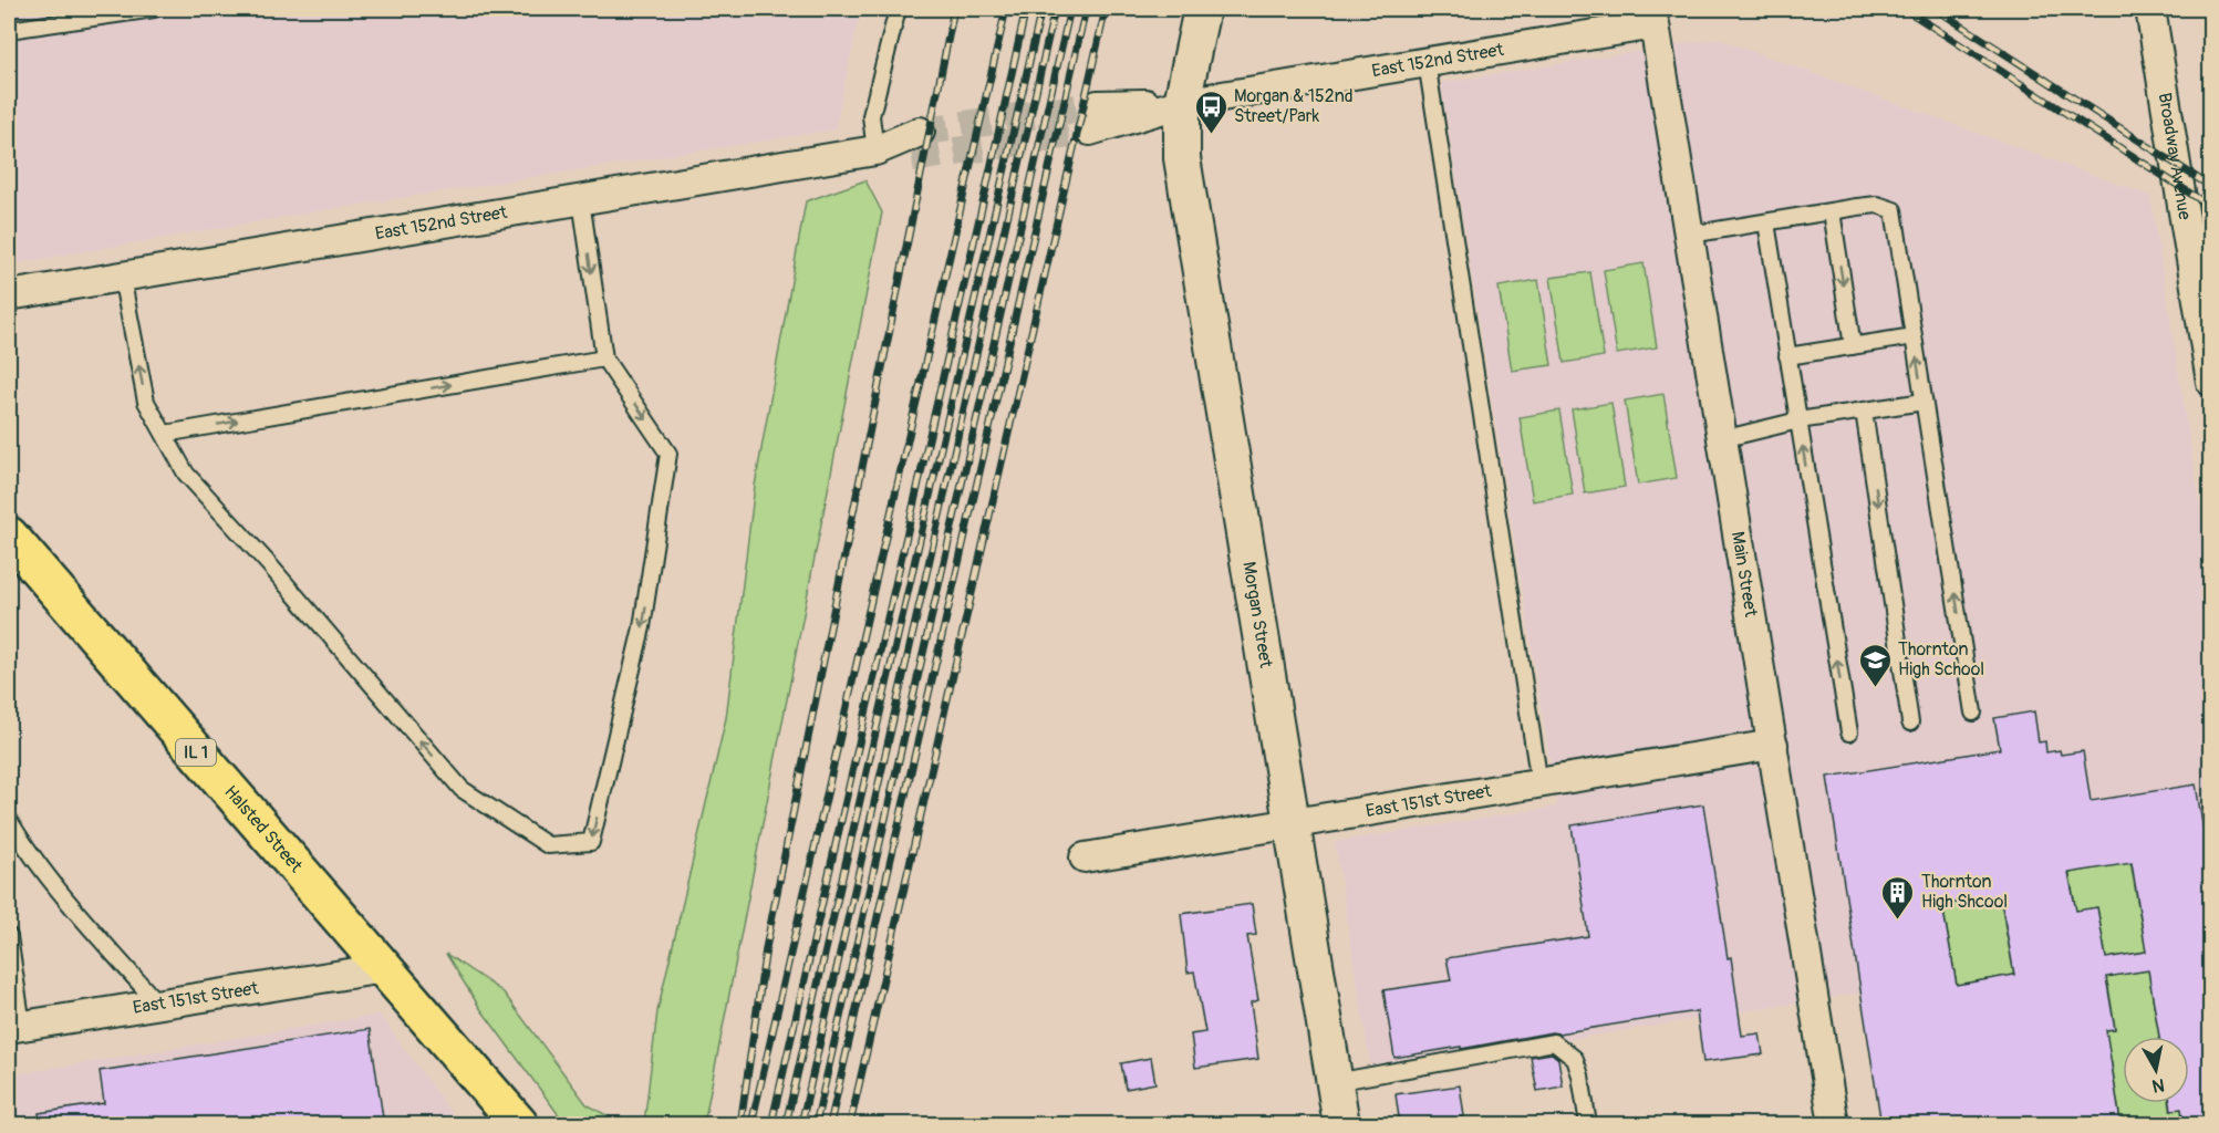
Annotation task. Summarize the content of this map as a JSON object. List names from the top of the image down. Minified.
{"streets":{"main road":["IL 1","Halsted Street"],"street":["East 152nd Street","Broadway Avenue","Main Street","Morgan Street","East 151st Street"]},"crossings":[["East 152nd Street","Main Street"],["East 152nd Street","Morgan Street"],["Main Street","East 151st Street"],["Morgan Street","East 151st Street"],["East 151st Street","Halsted Street"]],"places":{"bus stop":["Morgan & 152nd Street/Park"],"school or university":["Thornton High School"],"building":["Thornton High Shcool"]},"north":"bottom"}
